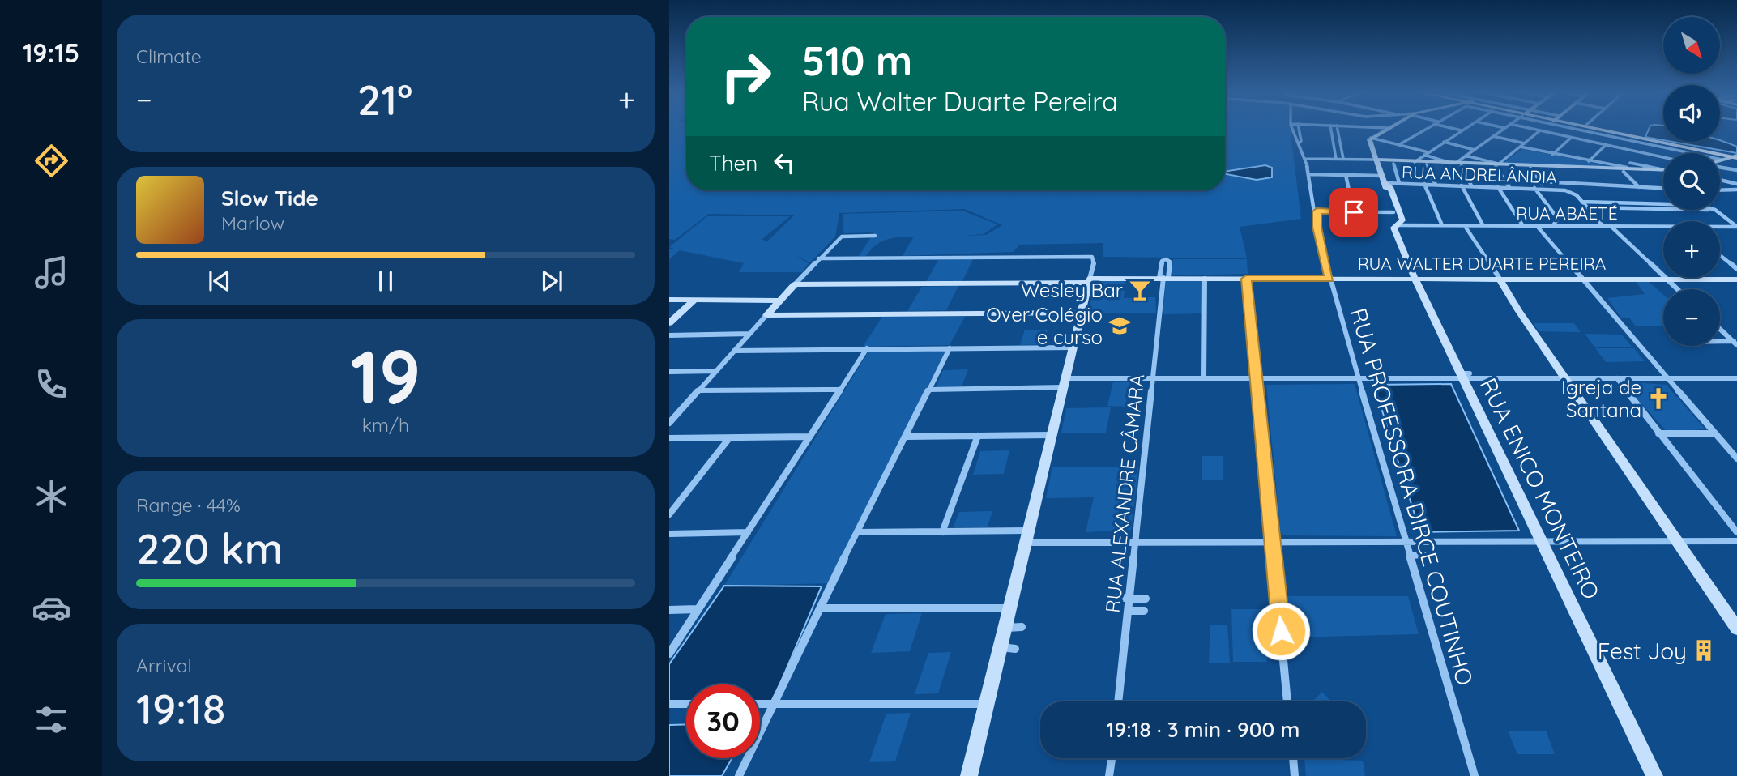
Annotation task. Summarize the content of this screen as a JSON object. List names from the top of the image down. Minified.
{"streets":{"main road":["RUA WALTER DUARTE PEREIRA","RUA ENICO MONTEIRO"],"street":["RUA ANDRELÂNDIA","RUA ABAETÉ","RUA ALEXANDRE CÂMARA","RUA PROFESSORA DIRCE COUTINHO"]},"crossings":[["RUA ANDRELÂNDIA","RUA PROFESSORA DIRCE COUTINHO"],["RUA ABAETÉ","RUA ENICO MONTEIRO"],["RUA ABAETÉ","RUA PROFESSORA DIRCE COUTINHO"],["RUA WALTER DUARTE PEREIRA","RUA ENICO MONTEIRO"],["RUA WALTER DUARTE PEREIRA","RUA ALEXANDRE CÂMARA"],["RUA WALTER DUARTE PEREIRA","RUA PROFESSORA DIRCE COUTINHO"]],"places":{"bar":["Wesley Bar"],"school or university":["Over Colégio e curso"],"church":["Igreja de Santana"],"building":["Fest Joy"]},"north":"bottom right","page":{"tabs":"19:15","tile":["Climate",["19","km/h"],["Range · 44%","220 km"],["Arrival","19:18"]],"map_buttons":["+","−"],"turn":["510 m","Rua Walter Duarte Pereira"],"heat":["−","21°","+"],"then":"Then","song":["Slow Tide","Marlow"],"limit":"30","trip":"19:18 · 3 min · 900 m"}}
